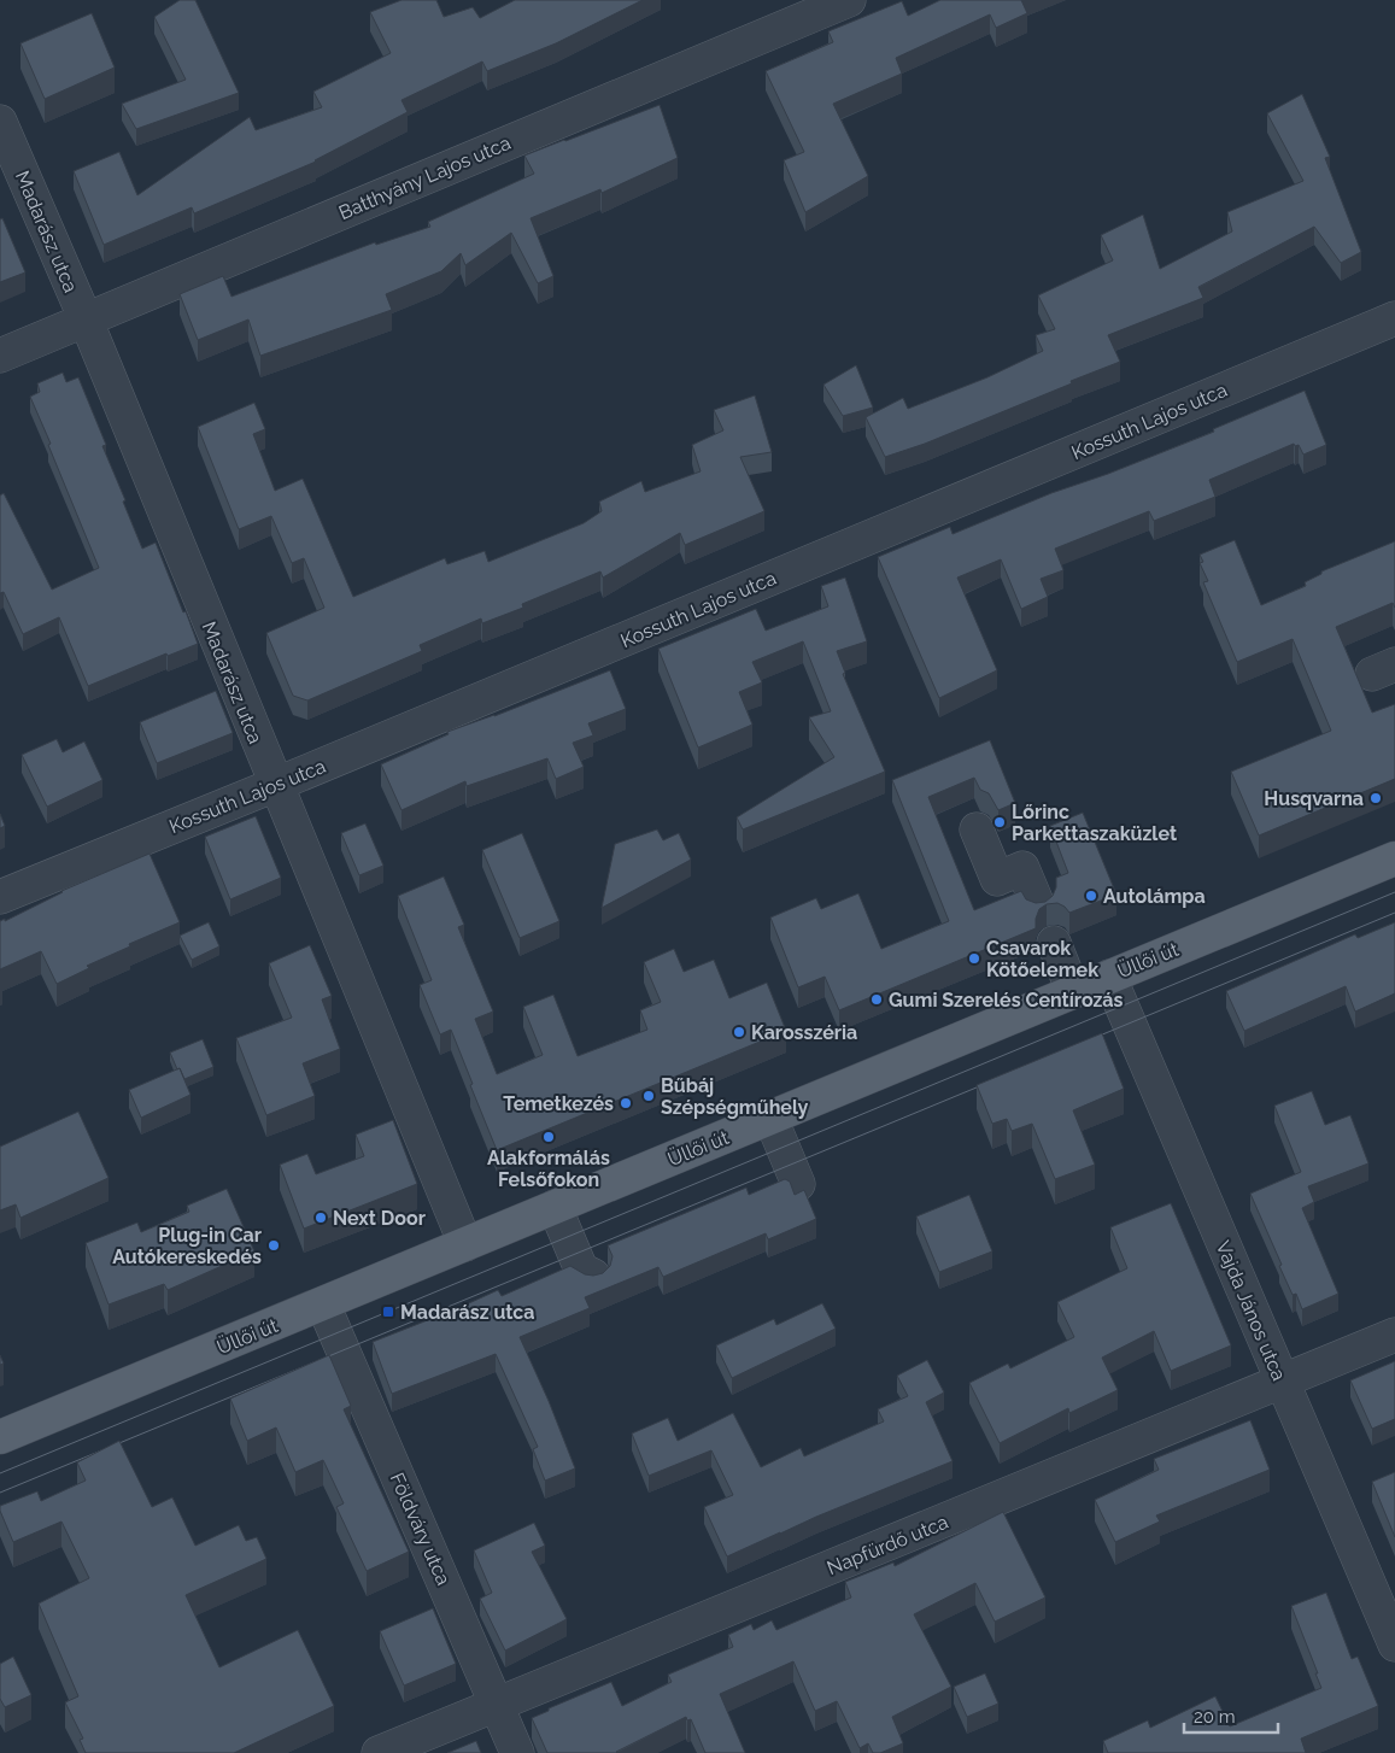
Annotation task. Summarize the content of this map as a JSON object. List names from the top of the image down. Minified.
{"streets":{"main road":["Üllői út"],"street":["Batthyány Lajos utca","Madarász utca","Kossuth Lajos utca","Vajda János utca","Földváry utca","Napfürdő utca"]},"crossings":[["Batthyány Lajos utca","Madarász utca"],["Madarász utca","Kossuth Lajos utca"],["Madarász utca","Üllői út"],["Üllői út","Vajda János utca"],["Üllői út","Földváry utca"],["Vajda János utca","Napfürdő utca"],["Földváry utca","Napfürdő utca"]],"places":{"other":["Husqvarna","Lőrinc Parkettaszaküzlet","Autolámpa","Csavarok Kötőelemek","Gumi Szerelés Centírozás","Karosszéria","Bűbáj Szépségműhely","Temetkezés","Alakformálás Felsőfokon","Next Door","Plug-in Car Autókereskedés"],"transit":["Madarász utca"]},"scale_bar":"20 m"}
